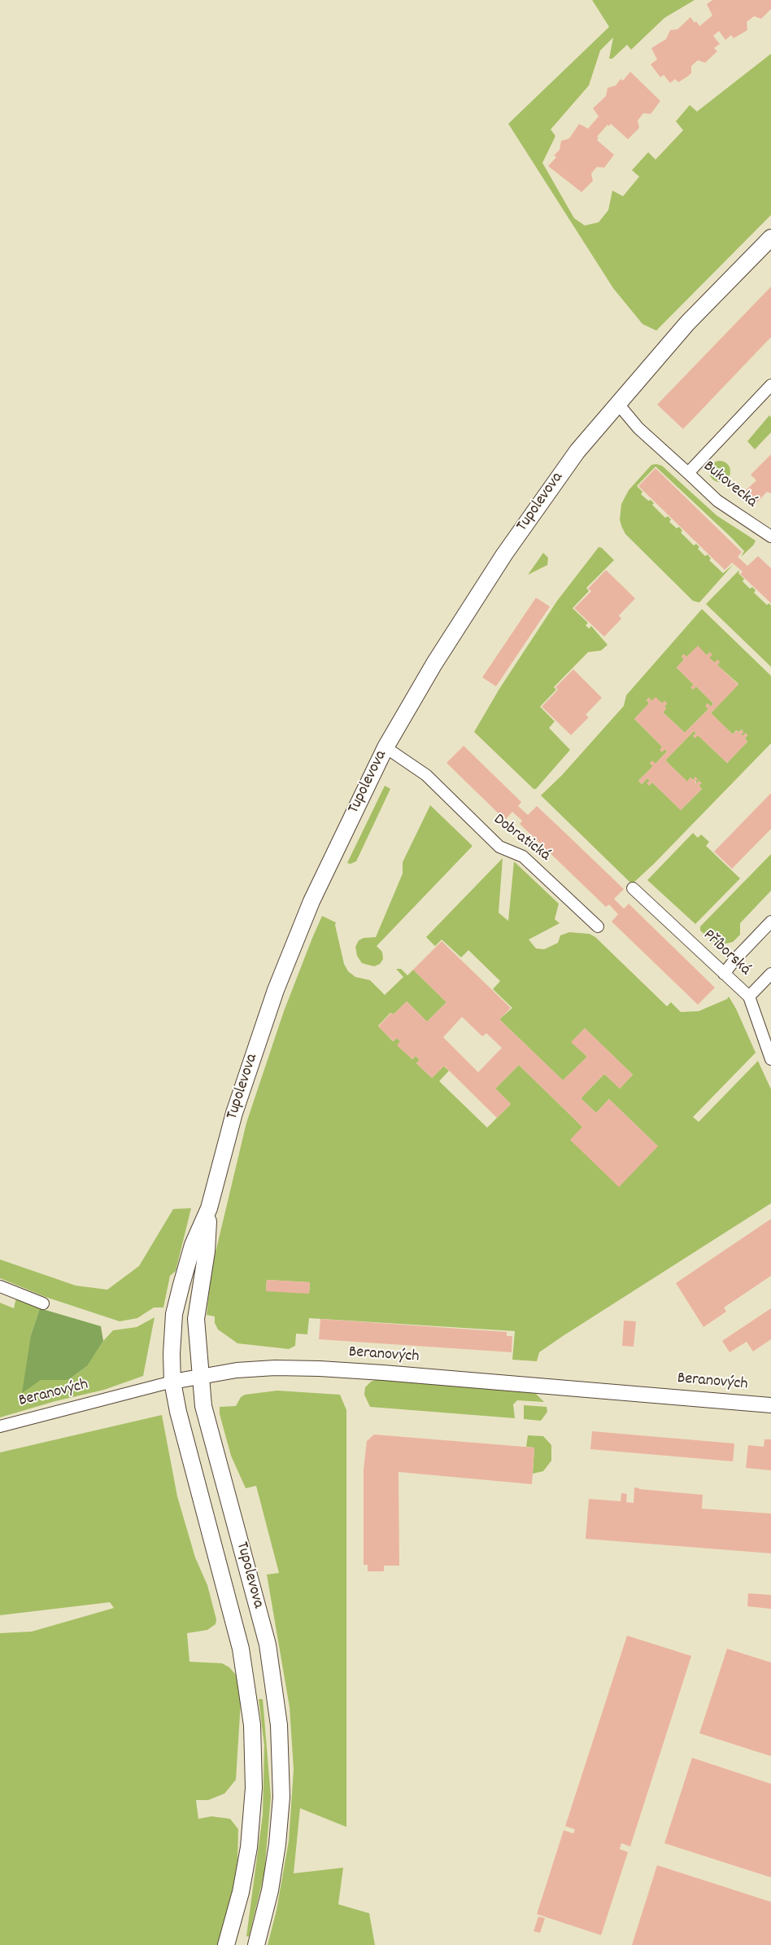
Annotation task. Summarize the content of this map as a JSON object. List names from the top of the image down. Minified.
{"streets":{"main road":["Tupolevova"],"street":["Bukovecká","Dobratická","Příborská","Beranových"]},"crossings":[["Tupolevova","Dobratická"],["Tupolevova","Beranových"]]}
